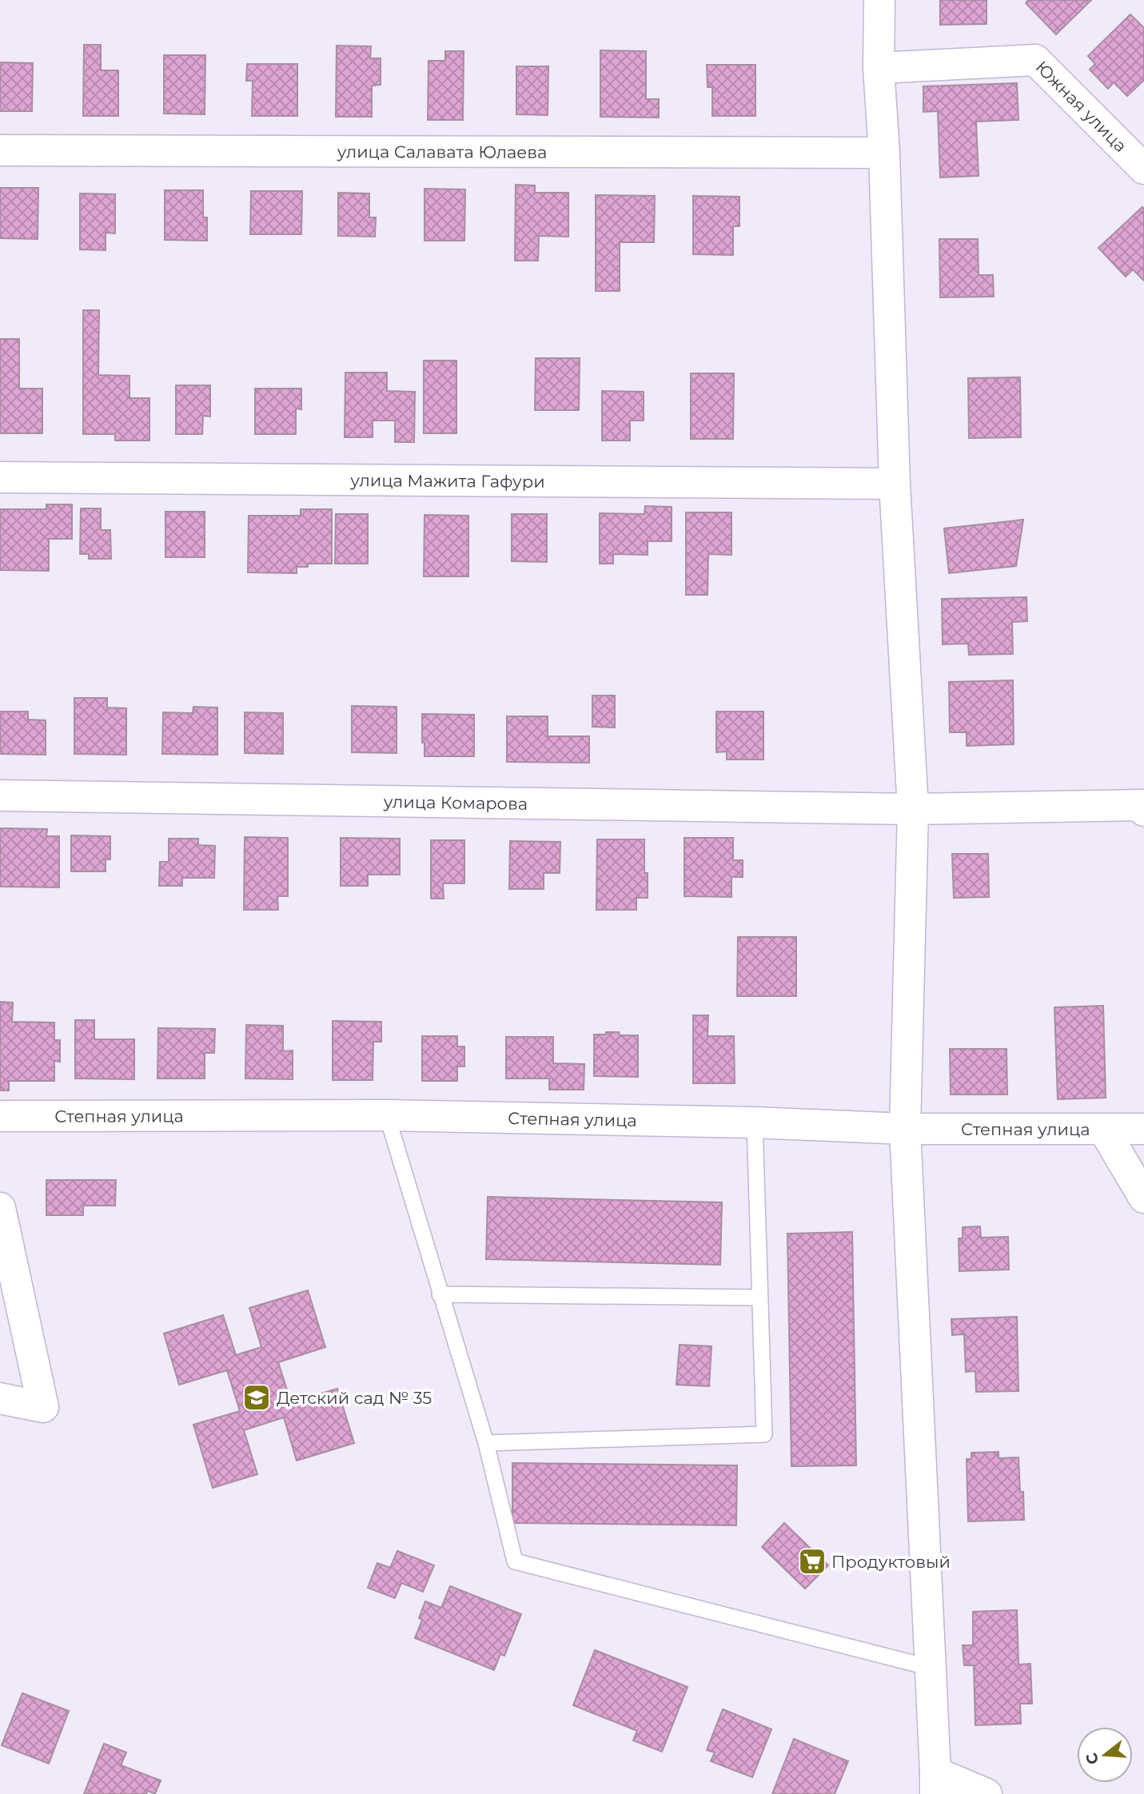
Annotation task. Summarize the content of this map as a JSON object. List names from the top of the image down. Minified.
{"streets":{"street":["Южная улица","улица Салавата Юлаева","улица Мажита Гафури","улица Комарова","Степная улица"]},"places":{"school or university":["Детский сад № 35"],"supermarket":["Продуктовый"]},"north":"left"}
